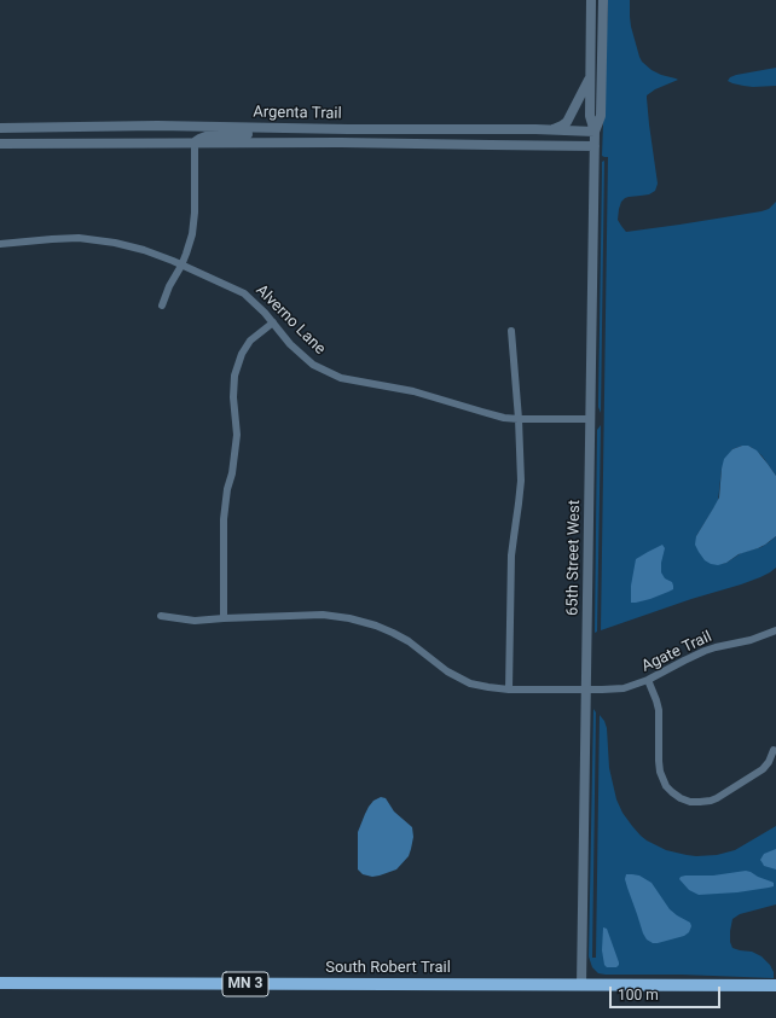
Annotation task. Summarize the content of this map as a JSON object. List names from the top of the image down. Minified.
{"streets":{"main road":["South Robert Trail","MN 3"],"street":["Argenta Trail","Alverno Lane","65th Street West","Agate Trail"]},"crossings":[["Argenta Trail","65th Street West"],["Alverno Lane","65th Street West"],["65th Street West","Agate Trail"],["65th Street West","South Robert Trail"]],"scale_bar":"100 m"}
